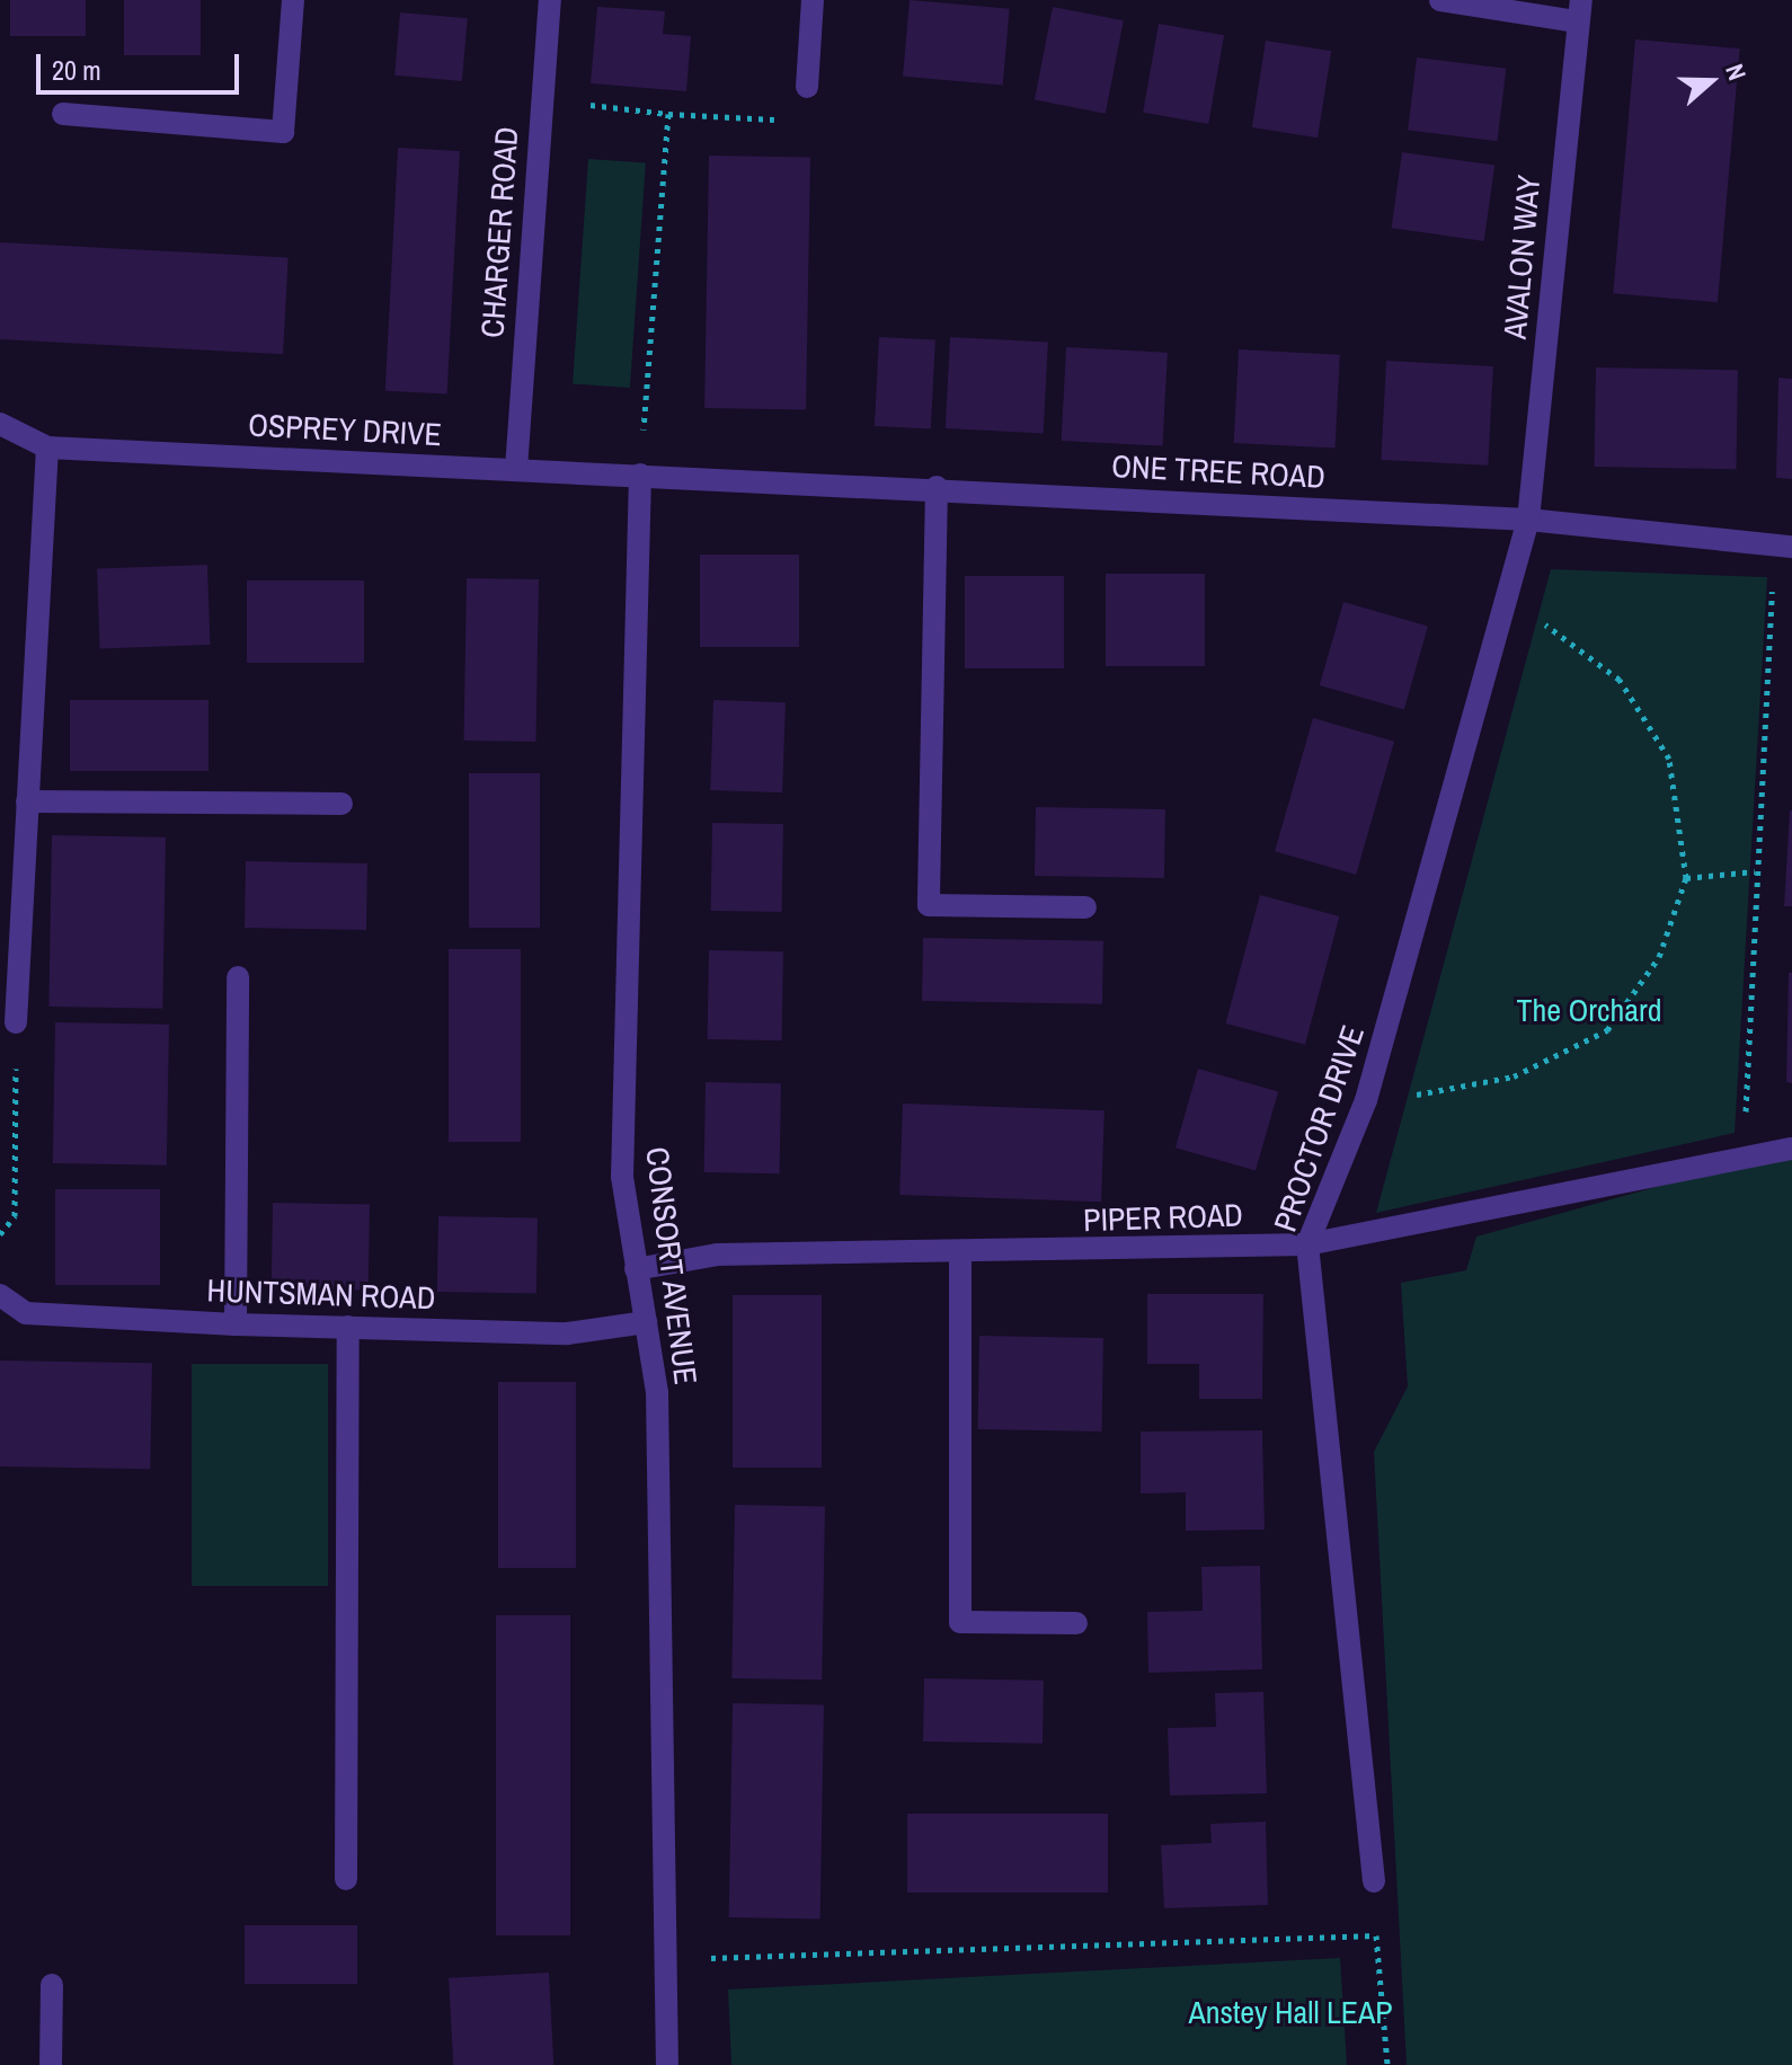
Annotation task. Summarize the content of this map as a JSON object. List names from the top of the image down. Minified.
{"streets":{"street":["CHARGER ROAD","AVALON WAY","OSPREY DRIVE","ONE TREE ROAD","PROCTOR DRIVE","PIPER ROAD","CONSORT AVENUE","HUNTSMAN ROAD"]},"crossings":[["CHARGER ROAD","OSPREY DRIVE"],["AVALON WAY","ONE TREE ROAD"],["AVALON WAY","PROCTOR DRIVE"],["OSPREY DRIVE","ONE TREE ROAD"],["OSPREY DRIVE","CONSORT AVENUE"],["ONE TREE ROAD","PROCTOR DRIVE"],["ONE TREE ROAD","CONSORT AVENUE"],["PROCTOR DRIVE","PIPER ROAD"],["PIPER ROAD","CONSORT AVENUE"],["CONSORT AVENUE","HUNTSMAN ROAD"]],"parks":["The Orchard","Anstey Hall LEAP"],"scale_bar":"20 m","north":"right"}
